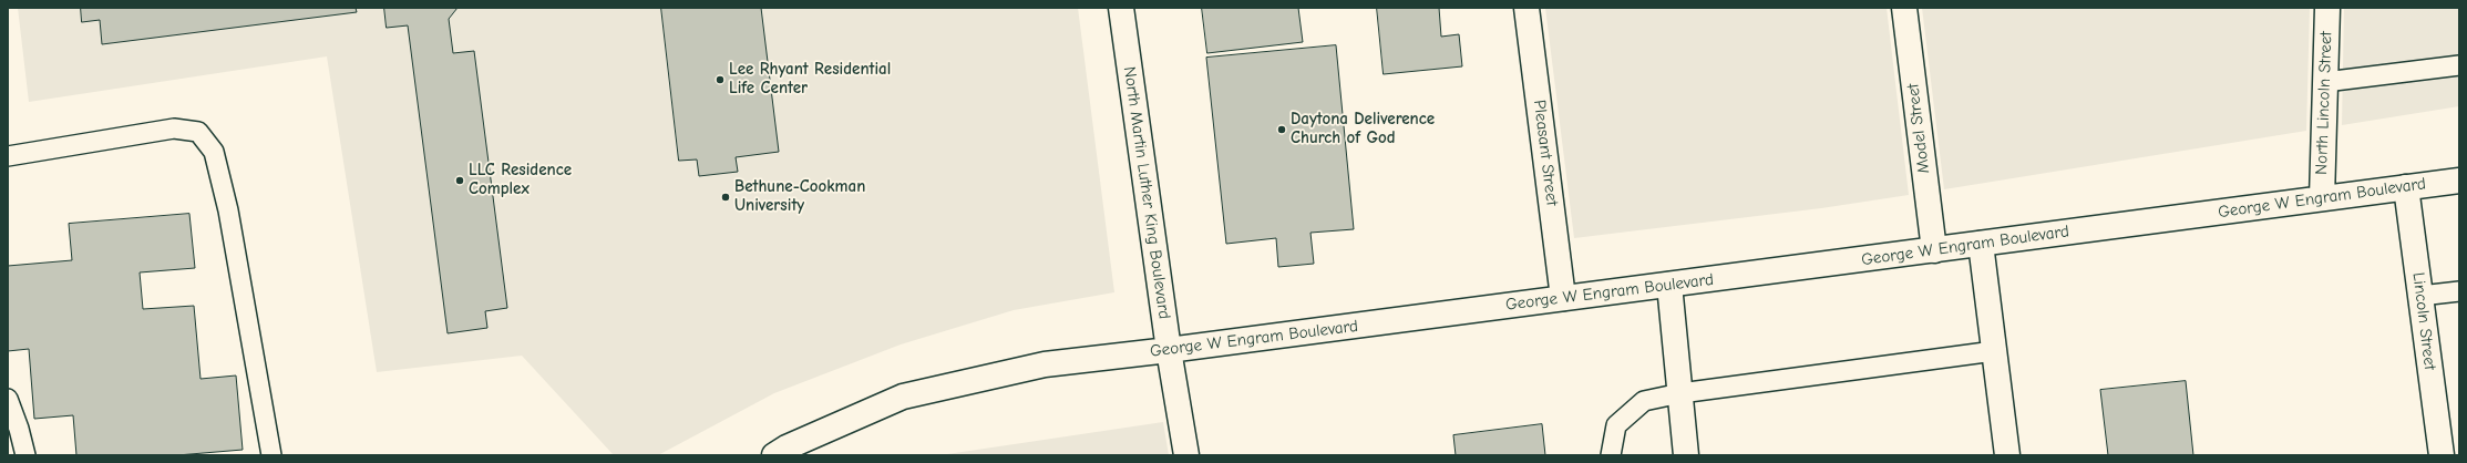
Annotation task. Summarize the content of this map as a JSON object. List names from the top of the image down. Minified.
{"streets":{"street":["North Lincoln Street","Model Street","Pleasant Street","North Martin Luther King Boulevard","George W Engram Boulevard","Lincoln Street"]},"crossings":[["North Lincoln Street","George W Engram Boulevard"],["Model Street","George W Engram Boulevard"],["Pleasant Street","George W Engram Boulevard"],["North Martin Luther King Boulevard","George W Engram Boulevard"],["George W Engram Boulevard","Lincoln Street"]],"places":["Lee Rhyant Residential Life Center","Daytona Deliverence Church of God","LLC Residence Complex","Bethune-Cookman University"]}
